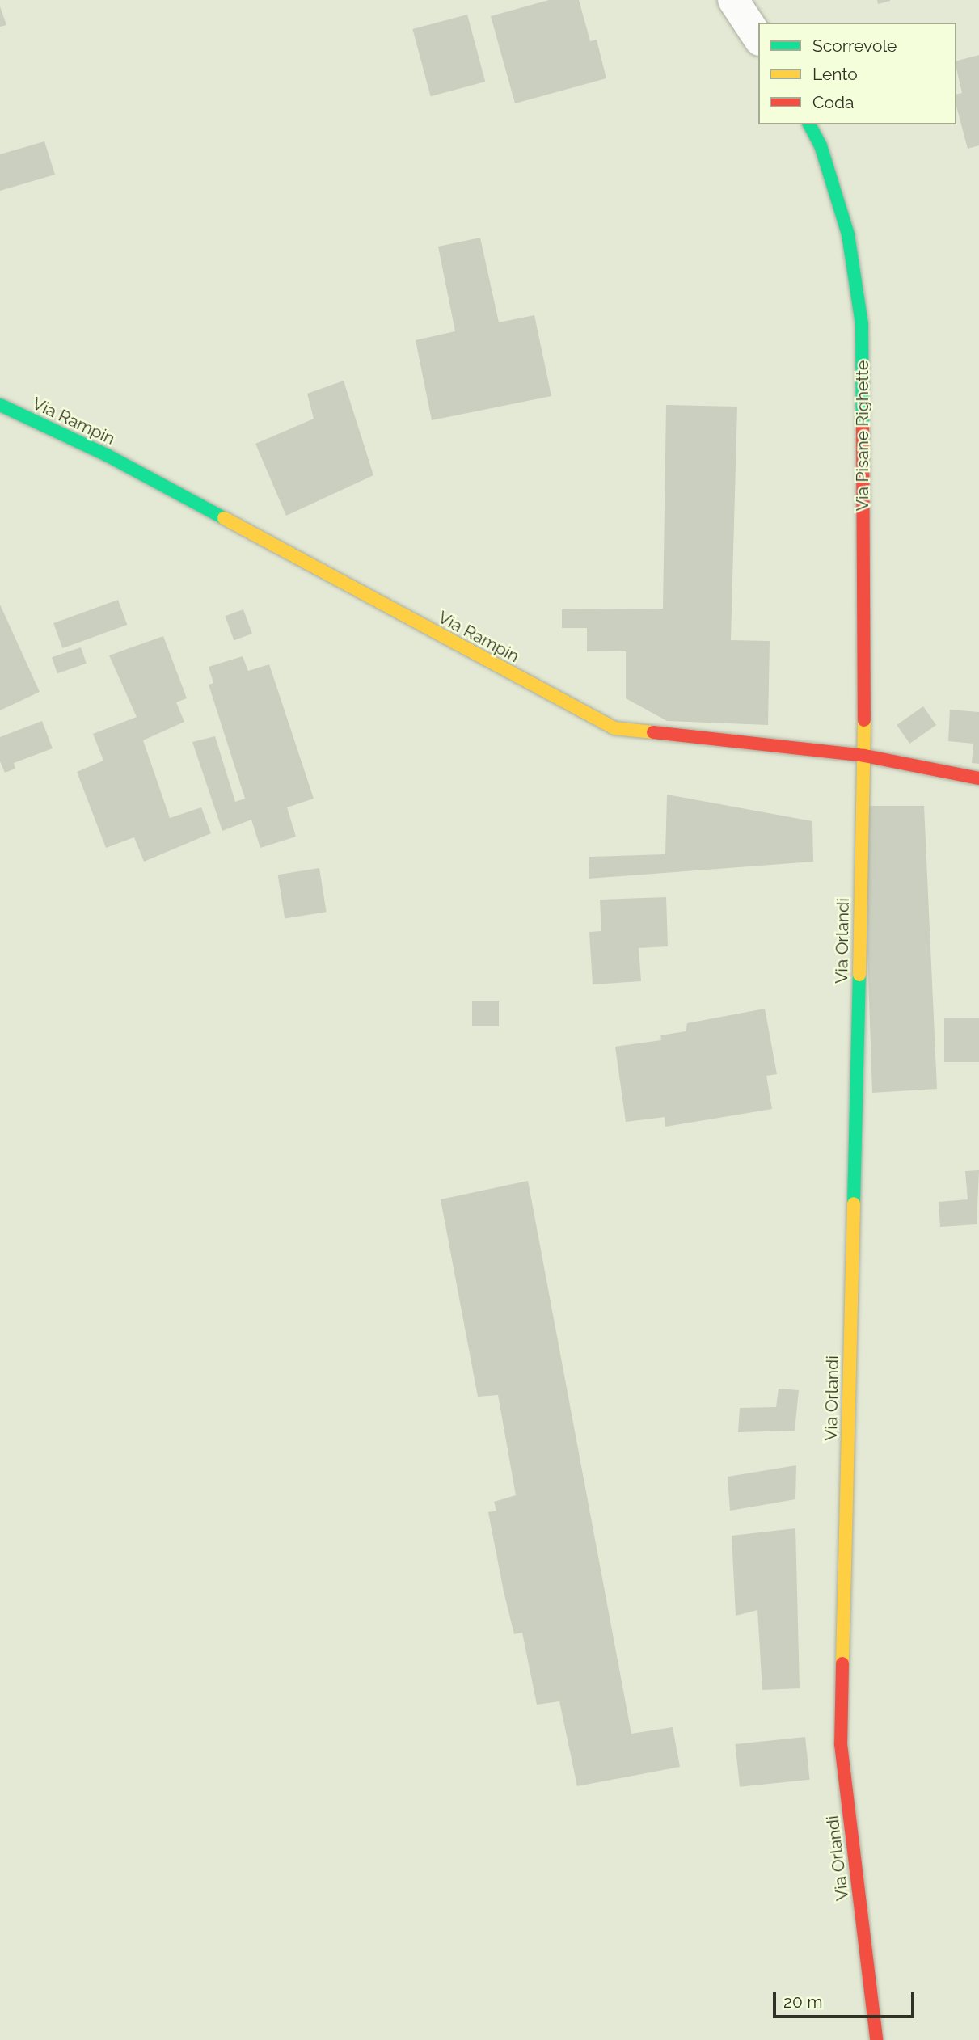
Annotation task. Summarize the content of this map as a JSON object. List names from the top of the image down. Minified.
{"streets":{"street":["Via Rampin","Via Pisane Righette","Via Orlandi"]},"crossings":[["Via Rampin","Via Pisane Righette"],["Via Rampin","Via Orlandi"],["Via Pisane Righette","Via Orlandi"]],"legend":["Scorrevole","Lento","Coda"],"scale_bar":"20 m"}
